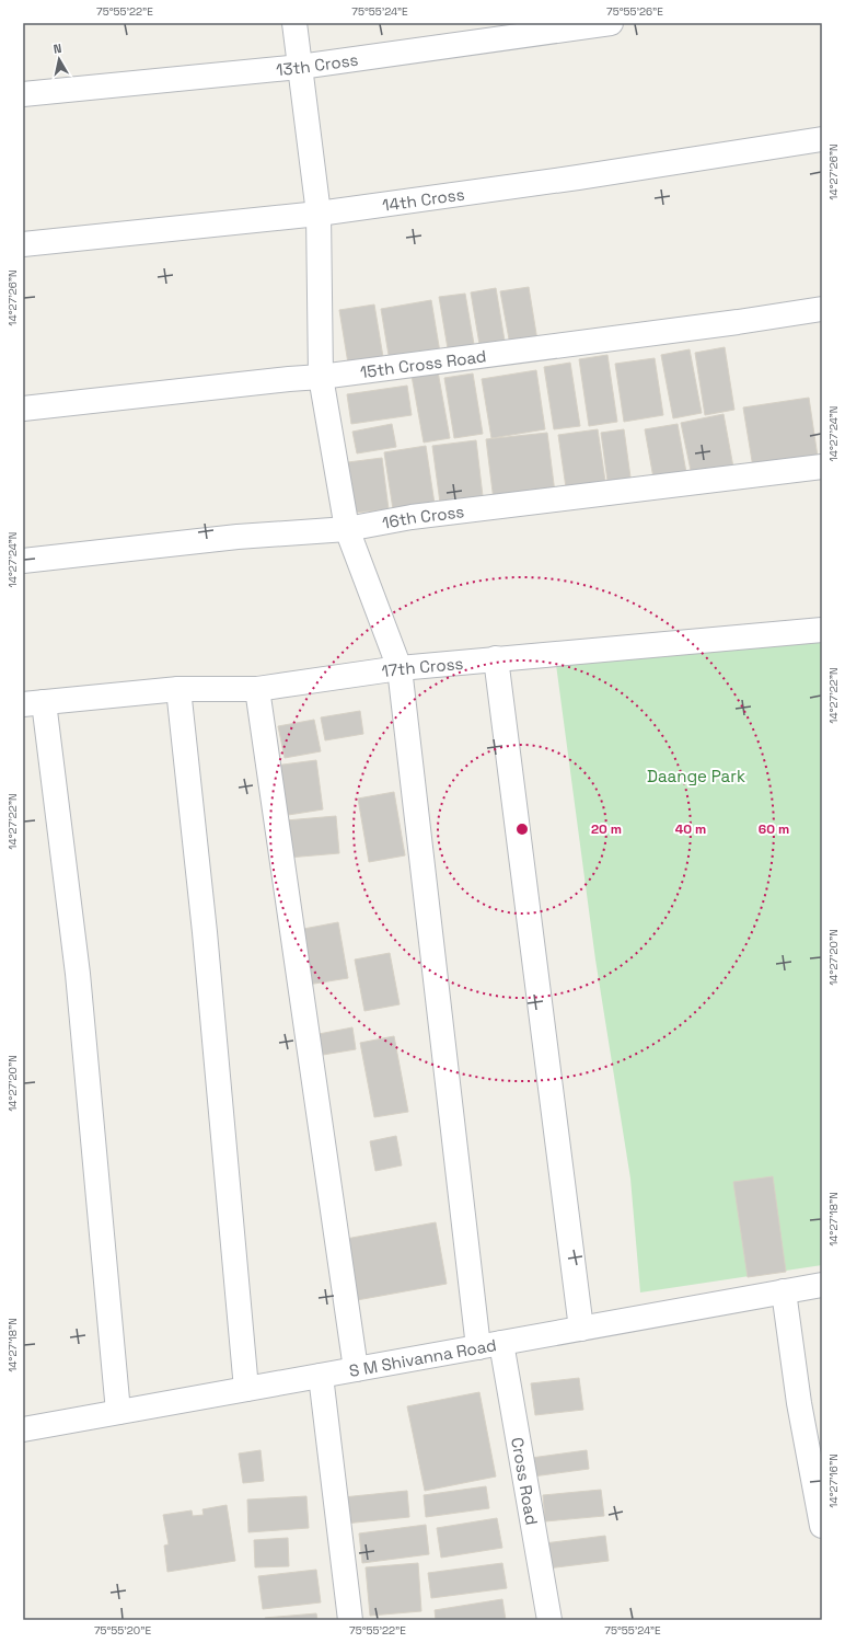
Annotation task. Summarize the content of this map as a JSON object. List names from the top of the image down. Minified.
{"streets":{"street":["13th Cross","14th Cross","15th Cross Road","16th Cross","17th Cross","S M Shivanna Road","Cross Road"]},"crossings":[["S M Shivanna Road","Cross Road"]],"parks":["Daange Park"],"north":"top","coordinates":["75°55'22\"E","75°55'24\"E","75°55'26\"E","14°27'26\"N","14°27'24\"N","14°27'22\"N","14°27'20\"N","14°27'18\"N","14°27'16\"N","75°55'20\"E"],"rings":["20 m","40 m","60 m"]}
